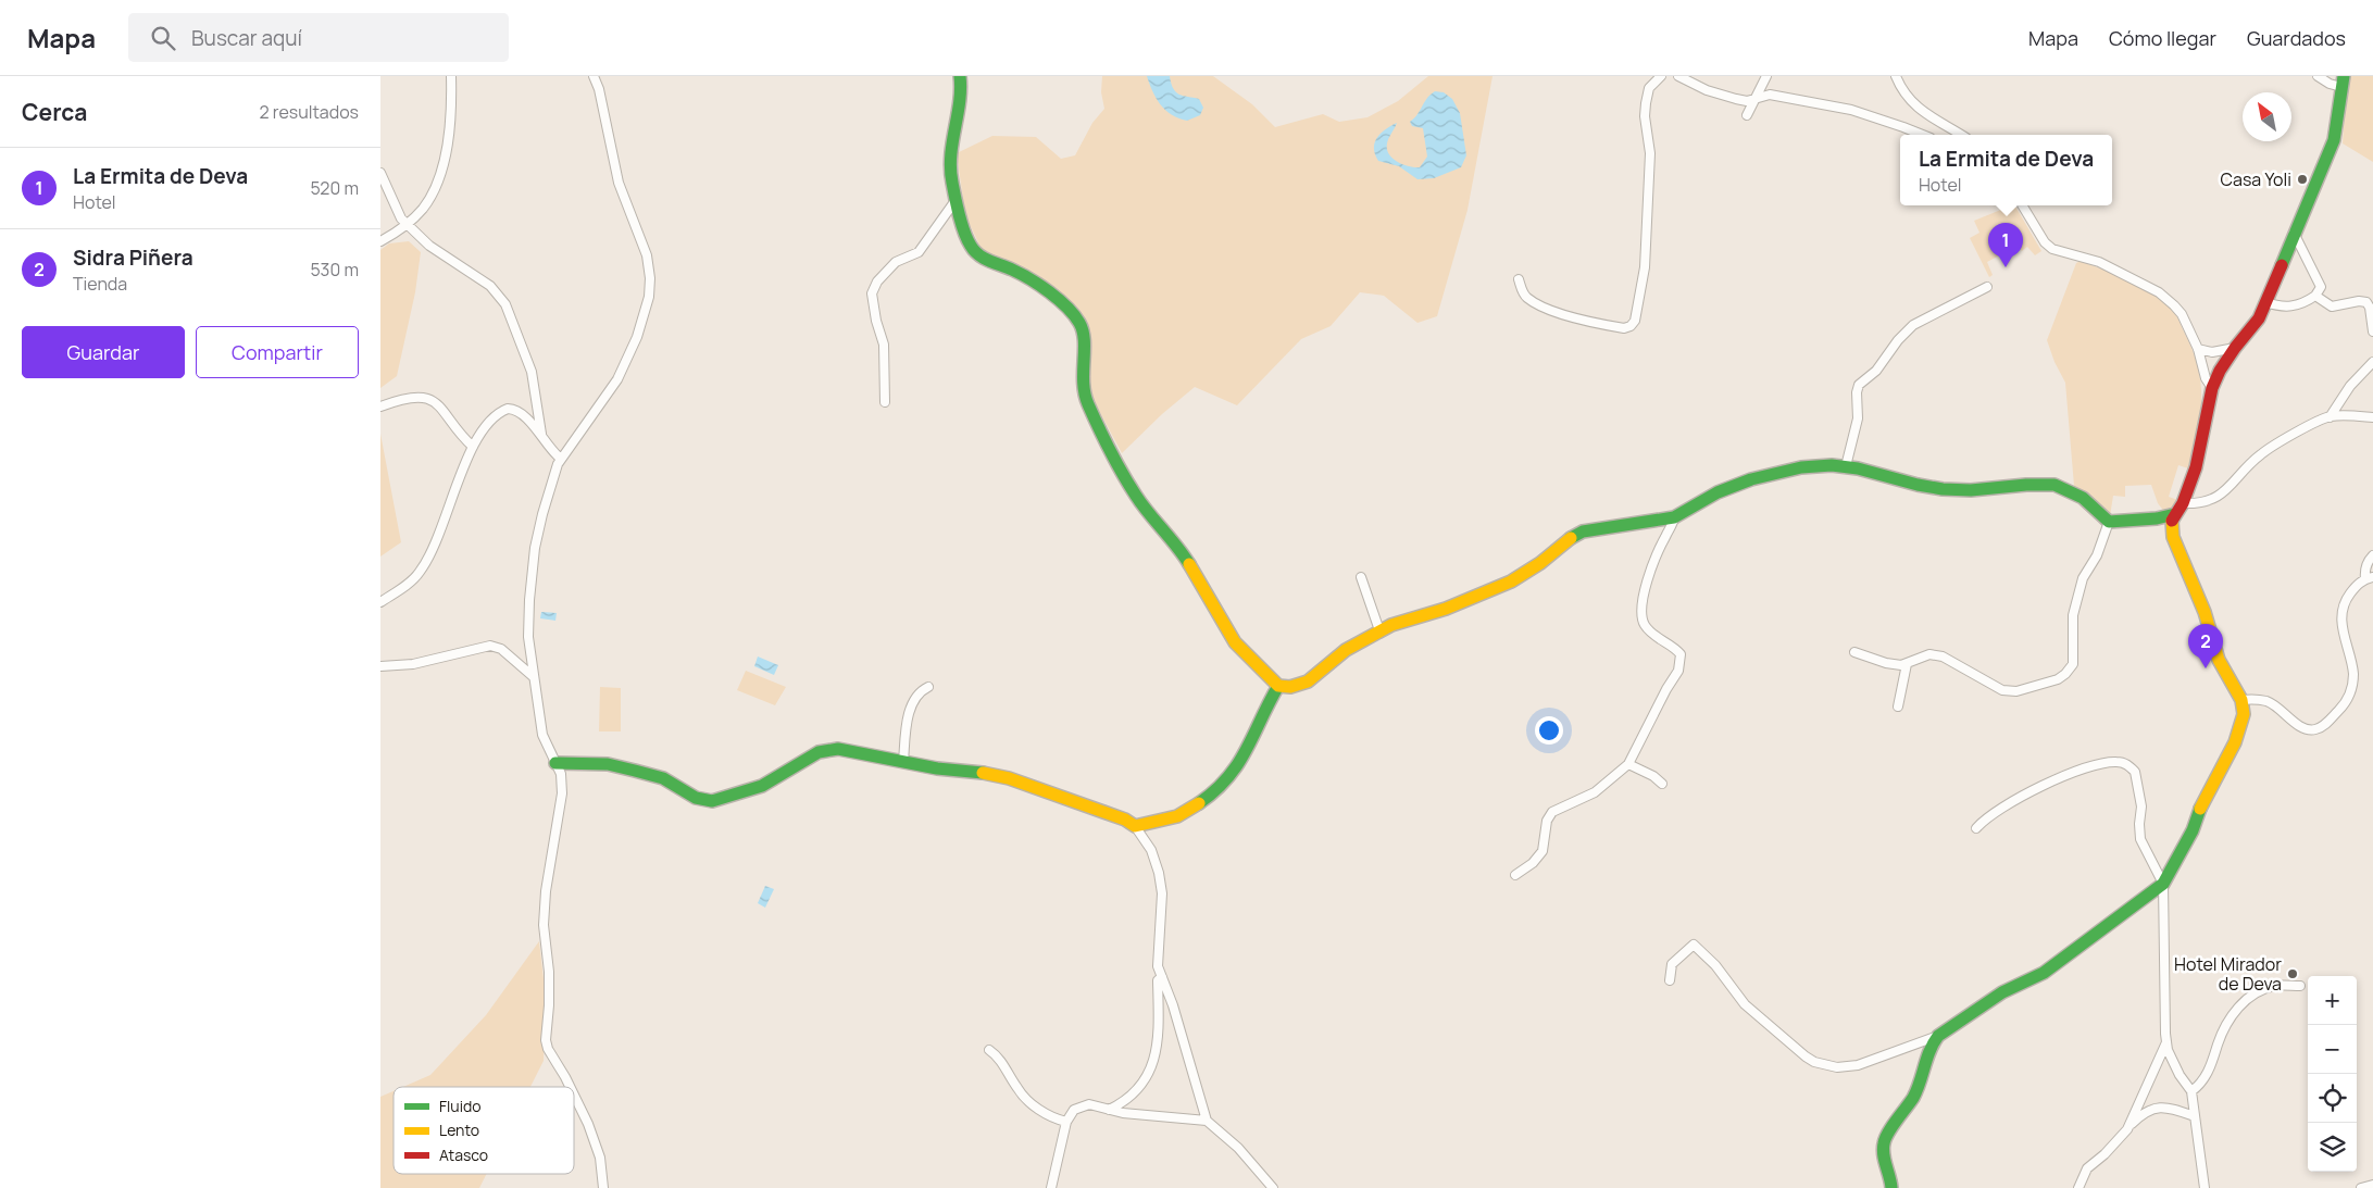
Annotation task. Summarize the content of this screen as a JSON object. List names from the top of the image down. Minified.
{"places":["Casa Yoli","Hotel Mirador de Deva"],"legend":["Fluido","Lento","Atasco"],"north":"top left","page":{"header":"Mapa","search":"Buscar aquí","nav":["Mapa","Cómo llegar","Guardados"],"heading":["Cerca","2 resultados"],"popup":["La Ermita de Deva","Hotel"],"list":[{"mark":"1","name":"La Ermita de Deva","note":"Hotel","value":"520 m"},{"mark":"2","name":"Sidra Piñera","note":"Tienda","value":"530 m"}],"pins":["1","2"],"buttons":["Guardar","Compartir"],"map_buttons":["+","−"]}}
